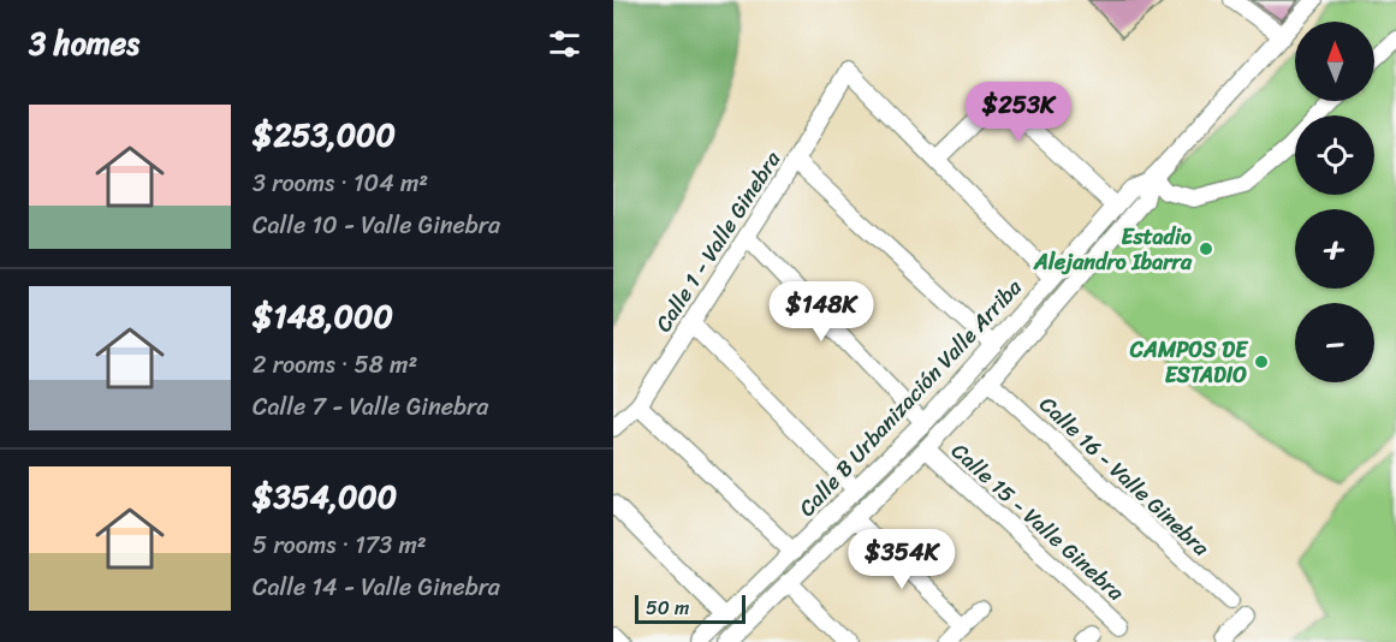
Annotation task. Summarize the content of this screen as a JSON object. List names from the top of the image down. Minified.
{"streets":{"street":["Calle 1 - Valle Ginebra","Calle B Urbanización Valle Arriba","Calle 16 - Valle Ginebra","Calle 15 - Valle Ginebra"]},"crossings":[["Calle B Urbanización Valle Arriba","Calle 16 - Valle Ginebra"],["Calle B Urbanización Valle Arriba","Calle 15 - Valle Ginebra"]],"places":["Estadio Alejandro Ibarra","CAMPOS DE ESTADIO"],"scale_bar":"50 m","north":"top","page":{"heading":"3 homes","map_buttons":["+","−"],"price":["$253K","$148K","$354K"],"list":[{"name":"$253,000","note":"3 rooms · 104 m² · Calle 10 - Valle Ginebra"},{"name":"$148,000","note":"2 rooms · 58 m² · Calle 7 - Valle Ginebra"},{"name":"$354,000","note":"5 rooms · 173 m² · Calle 14 - Valle Ginebra"}],"scale":"50 m"}}
